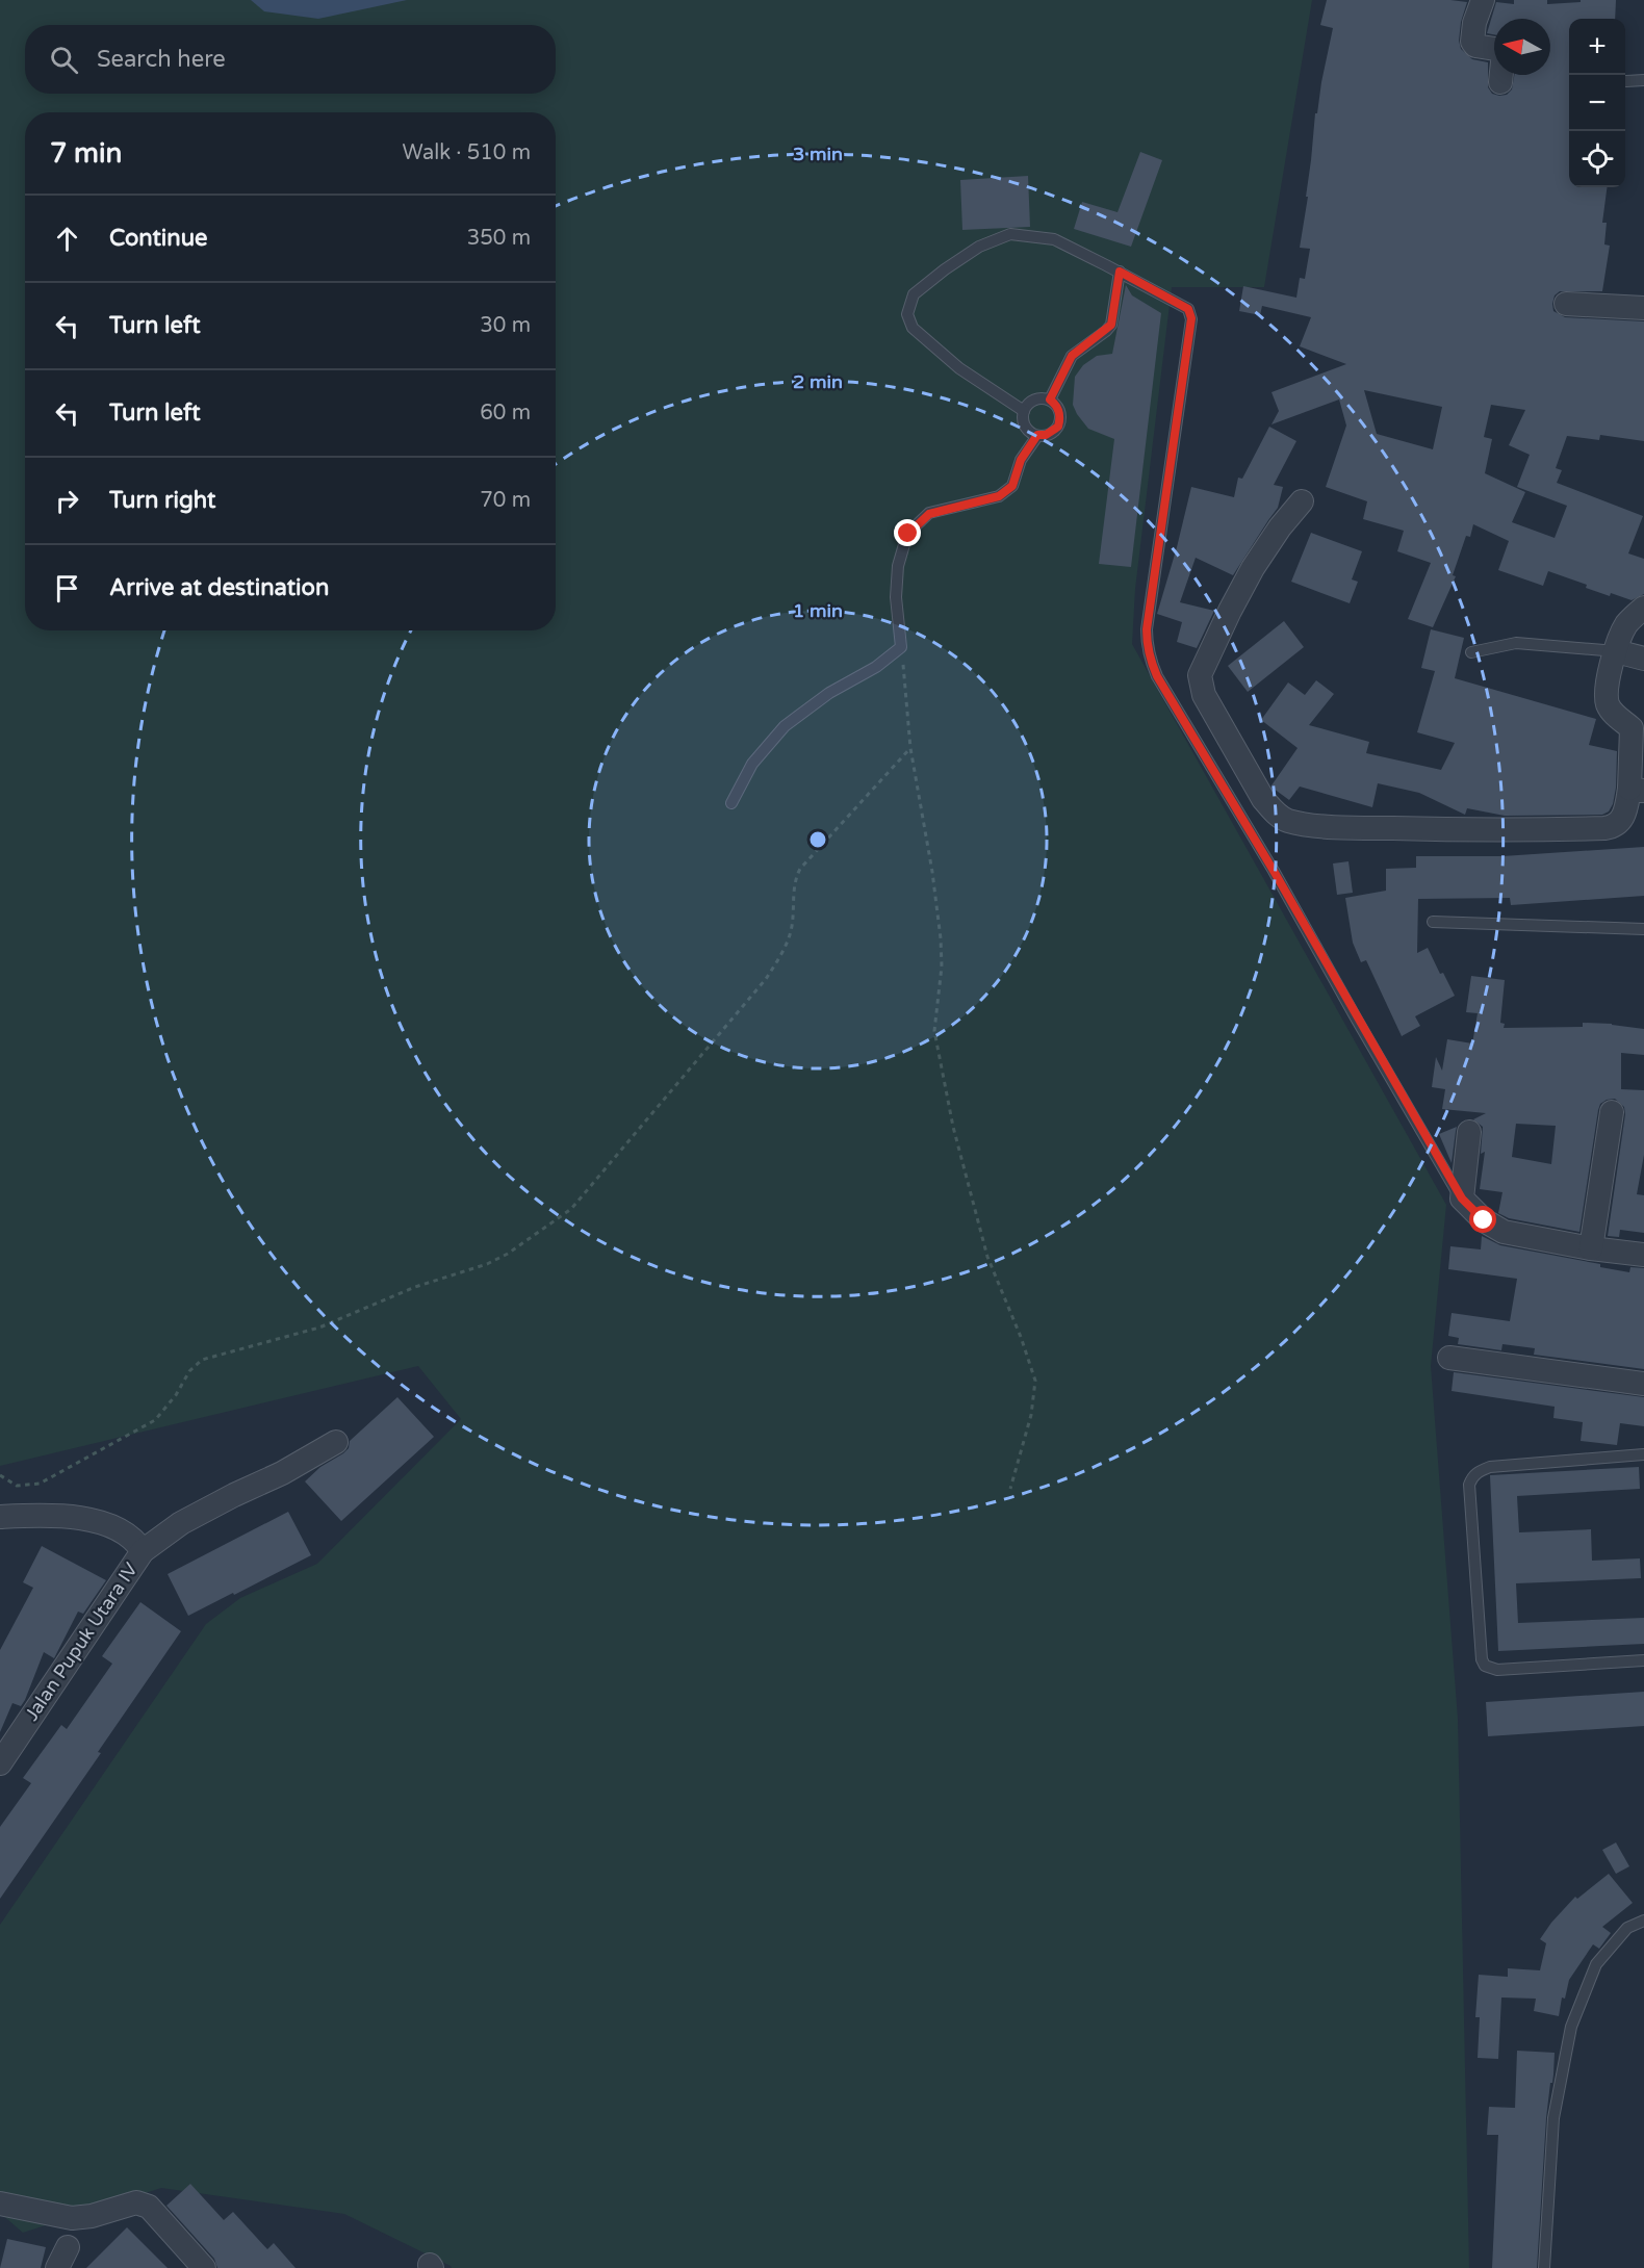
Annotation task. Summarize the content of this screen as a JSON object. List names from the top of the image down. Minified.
{"streets":{"street":["Jalan Pupuk Utara IV"]},"north":"left","page":{"map_buttons":["+","−"],"search":"Search here","heading":["7 min","Walk · 510 m"],"list":[["Continue","350 m"],["Turn left","30 m"],["Turn left","60 m"],["Turn right","70 m"],"Arrive at destination"]},"rings":["3 min","2 min","1 min"]}
